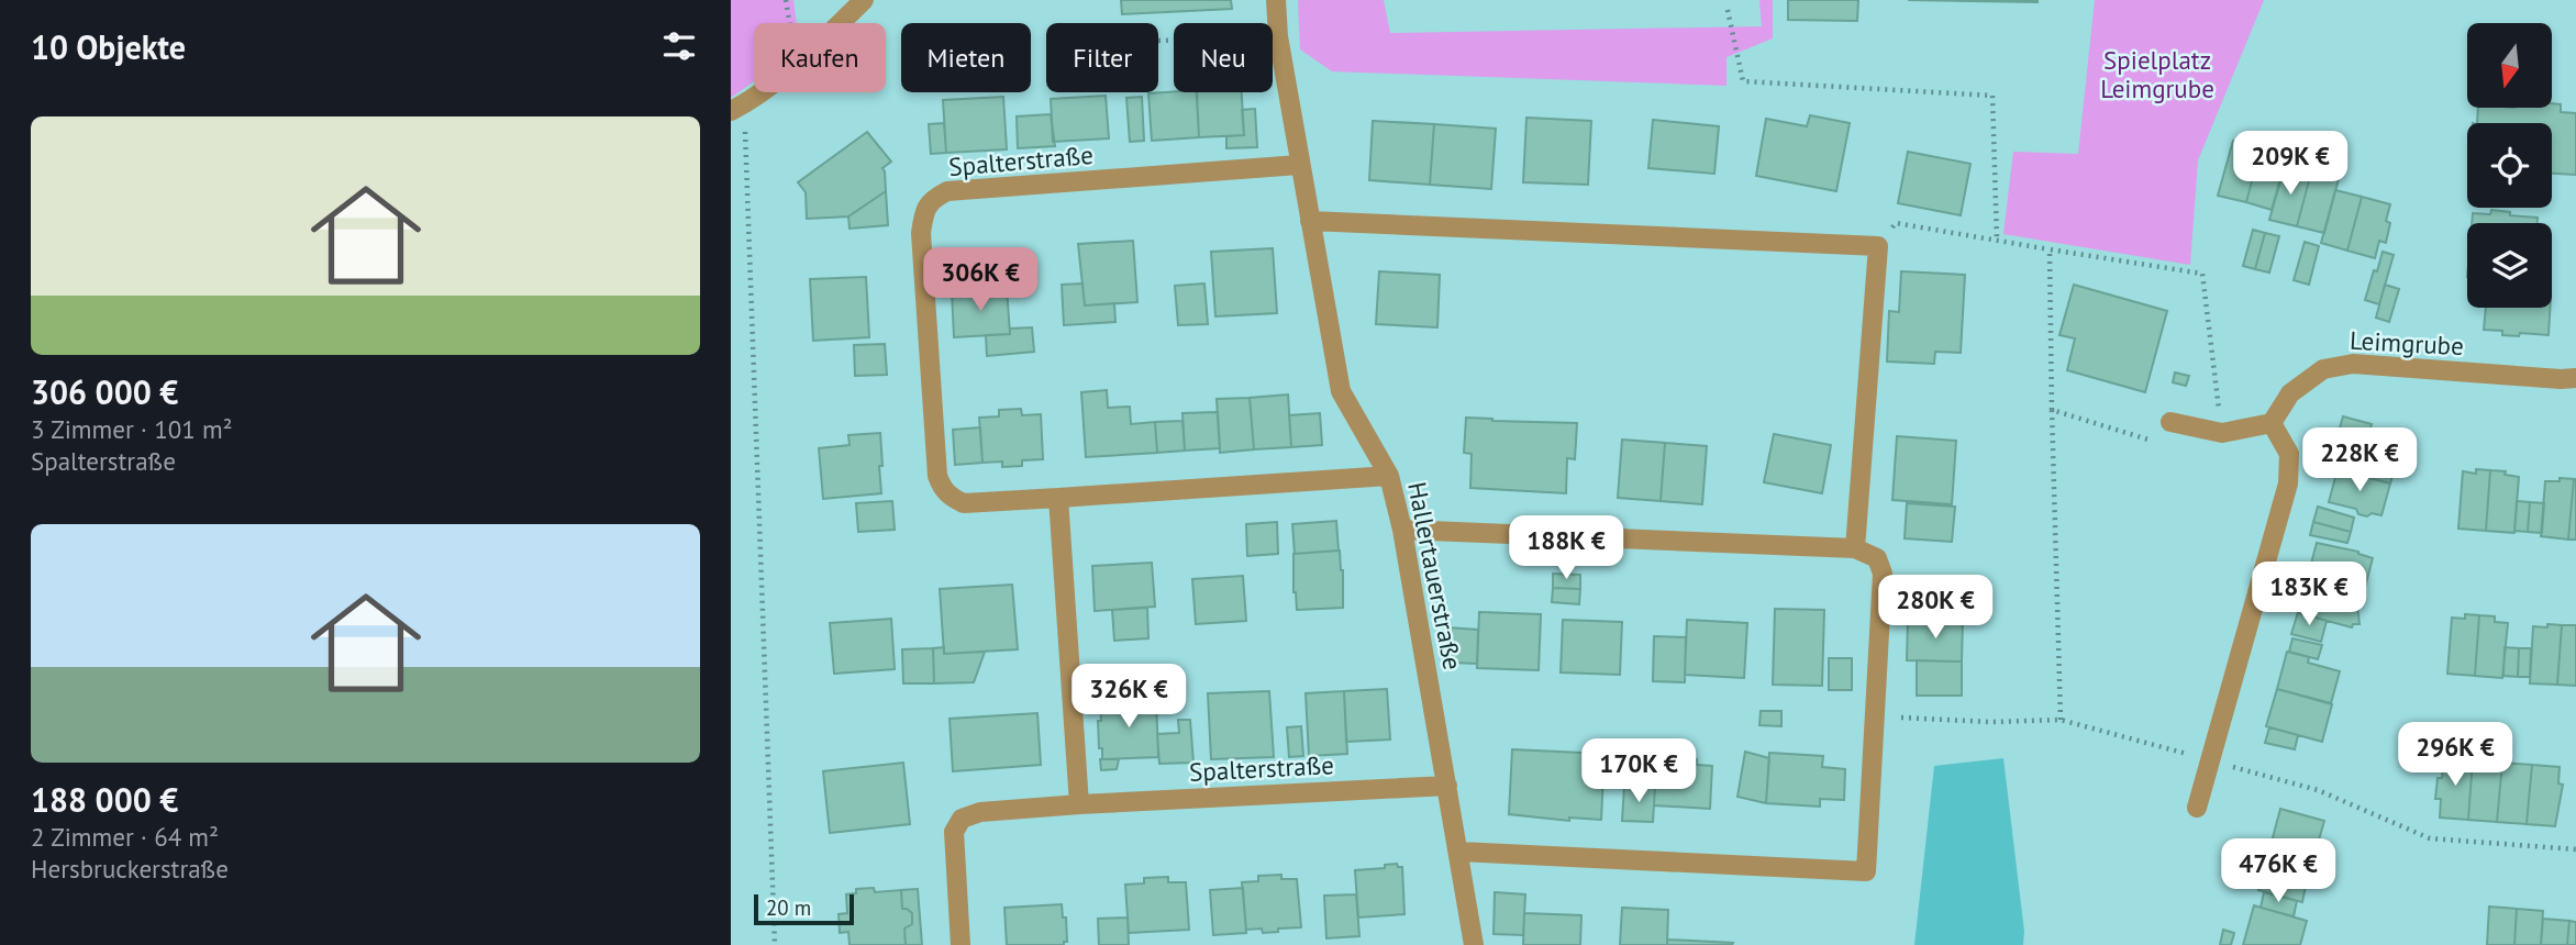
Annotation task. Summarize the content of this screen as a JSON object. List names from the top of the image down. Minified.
{"streets":{"street":["Spalterstraße","Leimgrube","Hallertauerstraße"]},"crossings":[["Spalterstraße","Hallertauerstraße"]],"parks":["Spielplatz Leimgrube"],"scale_bar":"20 m","north":"bottom","page":{"heading":"10 Objekte","chip":["Kaufen","Mieten","Filter","Neu"],"list":[{"name":"306 000 €","note":"3 Zimmer · 101 m² · Spalterstraße"},{"name":"188 000 €","note":"2 Zimmer · 64 m² · Hersbruckerstraße"}],"price":["209K €","306K €","228K €","188K €","183K €","280K €","326K €","296K €","170K €","476K €"],"scale":"20 m"}}
